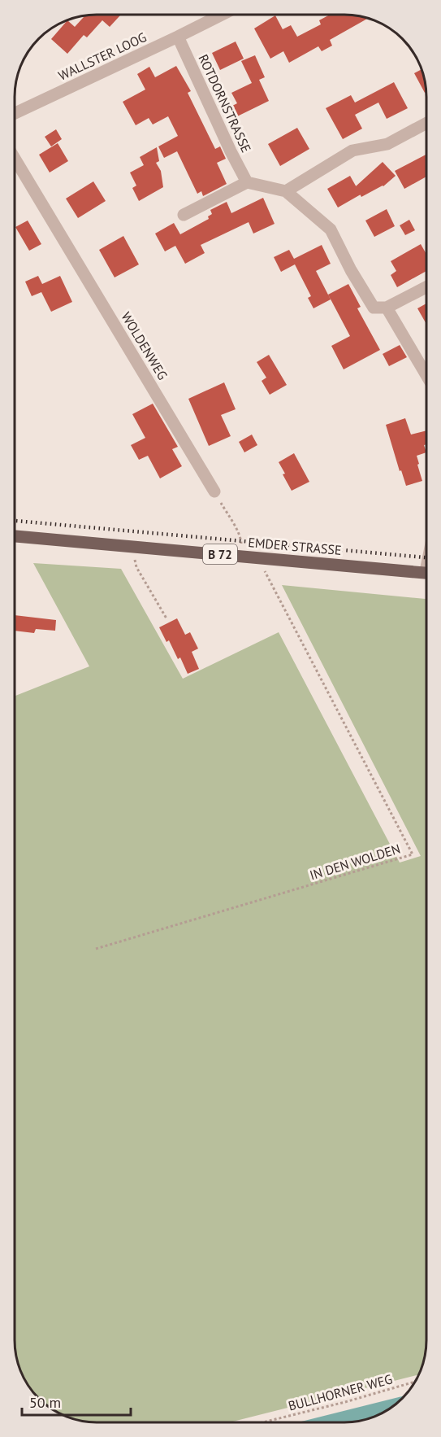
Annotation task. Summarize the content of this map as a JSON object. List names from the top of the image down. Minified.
{"streets":{"main road":["EMDER STRASSE","B 72"],"street":["WALLSTER LOOG","ROTDORNSTRASSE","WOLDENWEG"],"path":["IN DEN WOLDEN","BULLHORNER WEG"]},"crossings":[["WALLSTER LOOG","ROTDORNSTRASSE"],["EMDER STRASSE","IN DEN WOLDEN"]],"scale_bar":"50 m"}
